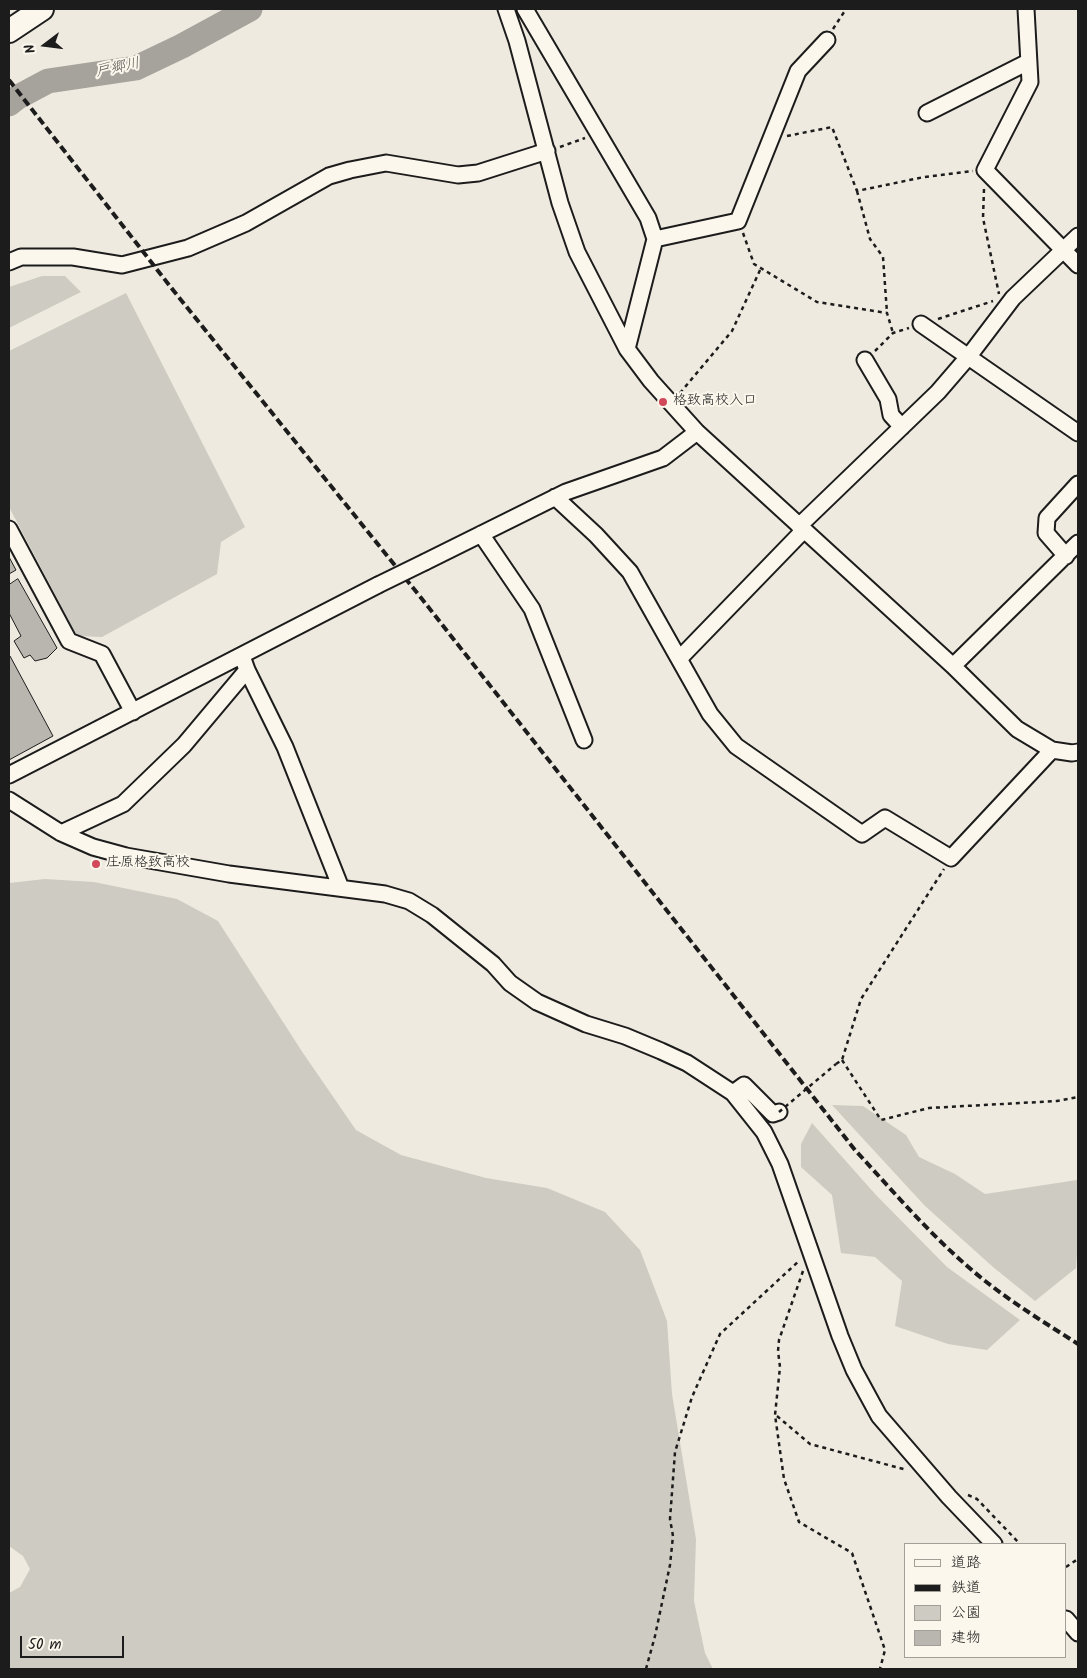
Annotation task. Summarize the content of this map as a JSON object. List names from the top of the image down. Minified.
{"water":["戸郷川"],"places":["格致高校入口","庄原格致高校"],"legend":["道路","鉄道","公園","建物"],"scale_bar":"50 m","north":"left"}
